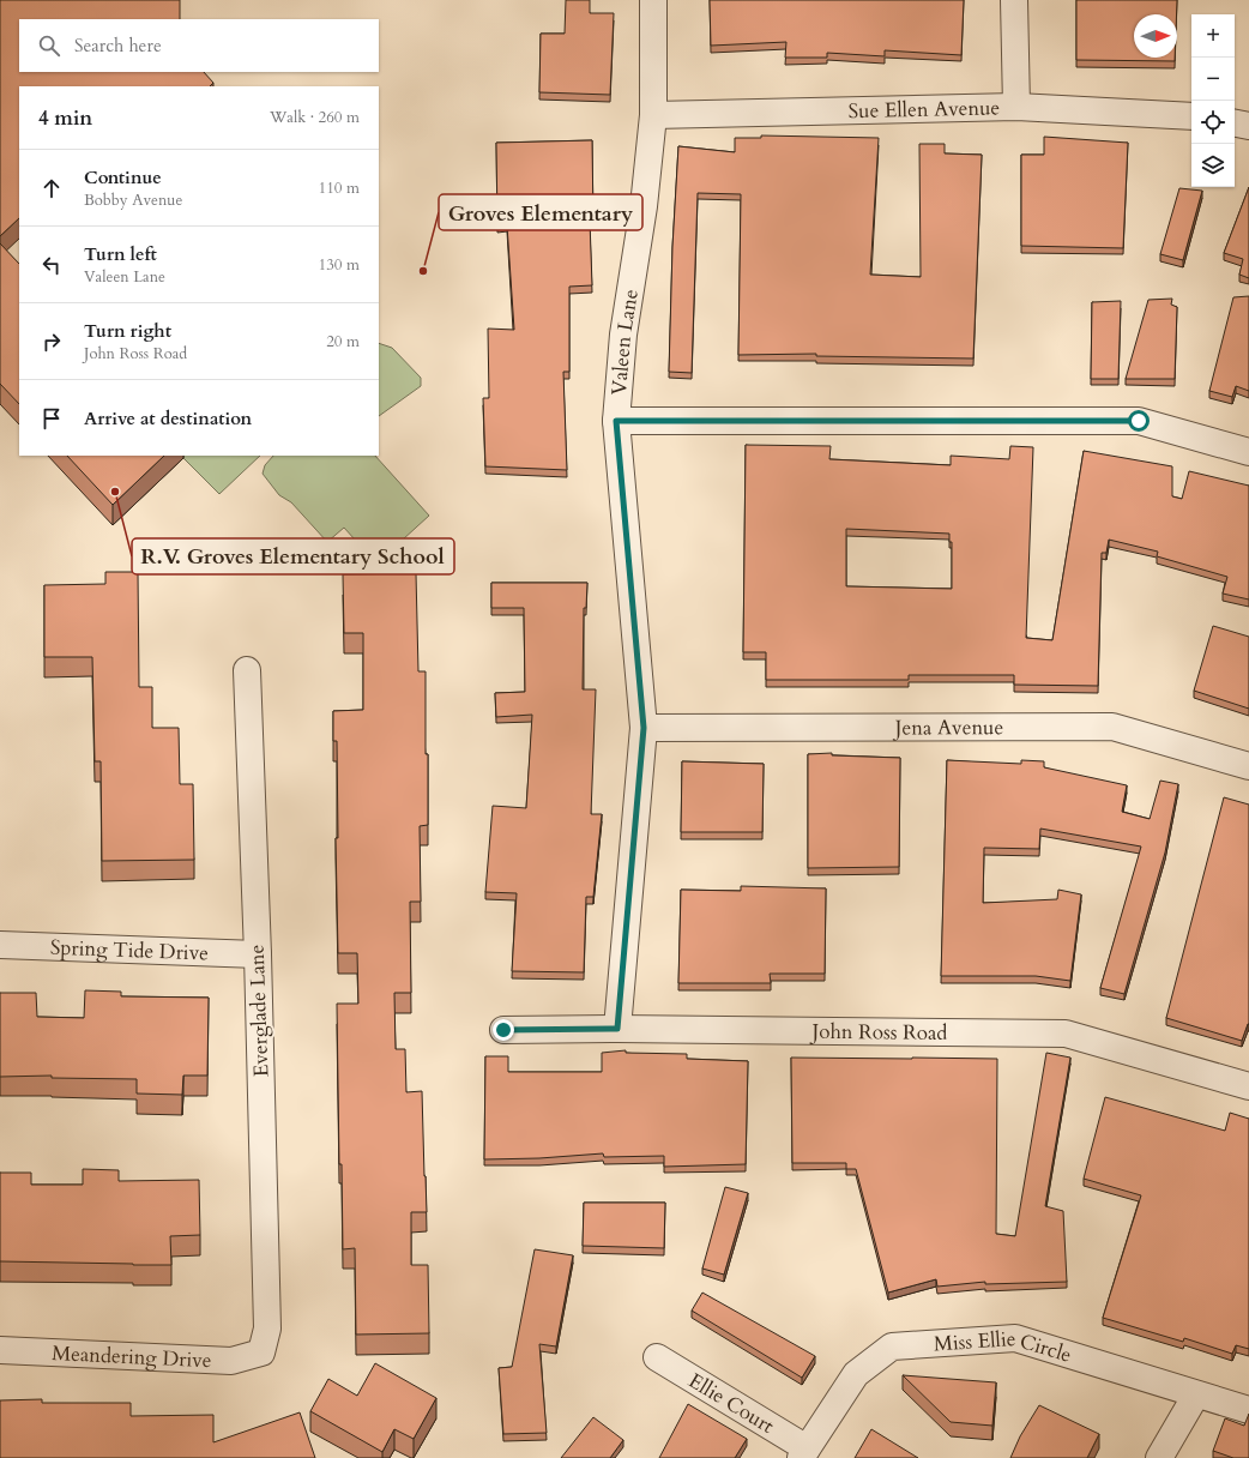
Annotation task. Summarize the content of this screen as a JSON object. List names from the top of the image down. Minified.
{"streets":{"street":["Sue Ellen Avenue","Valeen Lane","Jena Avenue","Spring Tide Drive","Everglade Lane","John Ross Road","Miss Ellie Circle","Meandering Drive","Ellie Court"]},"crossings":[["Sue Ellen Avenue","Valeen Lane"],["Valeen Lane","Jena Avenue"],["Valeen Lane","John Ross Road"],["Spring Tide Drive","Everglade Lane"],["Everglade Lane","Meandering Drive"],["Miss Ellie Circle","Ellie Court"]],"places":["Groves Elementary","R.V. Groves Elementary School"],"north":"right","page":{"map_buttons":["+","−"],"search":"Search here","heading":["4 min","Walk · 260 m"],"list":[["Continue","Bobby Avenue","110 m"],["Turn left","Valeen Lane","130 m"],["Turn right","John Ross Road","20 m"],"Arrive at destination"]}}
